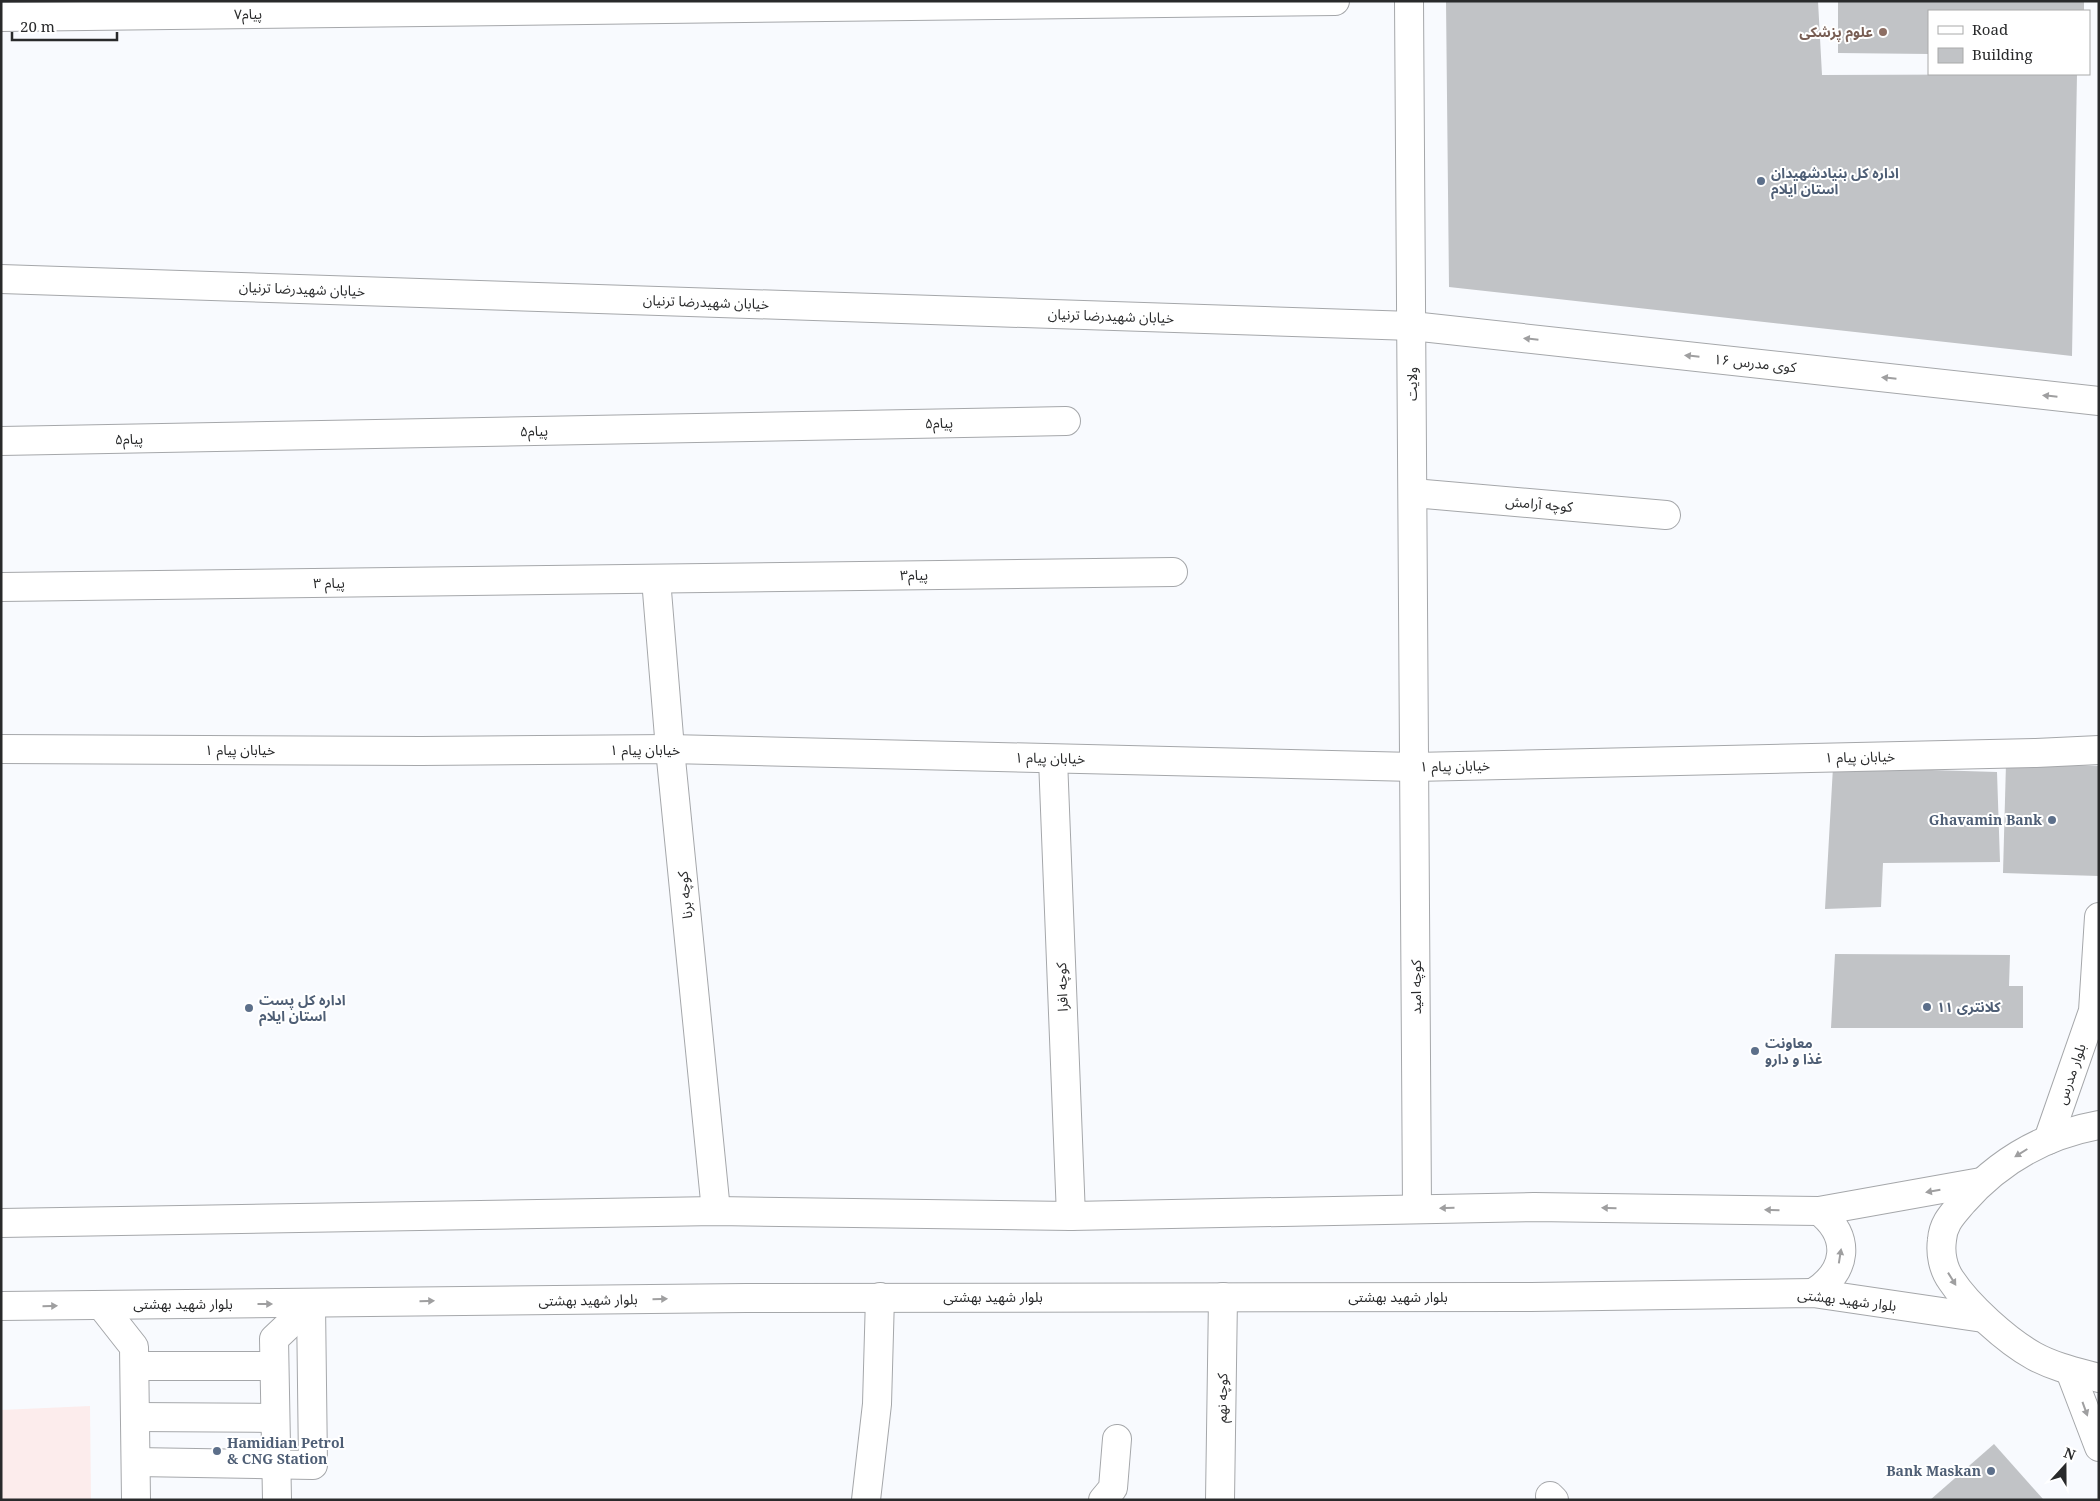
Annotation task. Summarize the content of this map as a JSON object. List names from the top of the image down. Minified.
{"streets":{"street":["پیام۷","خیابان شهیدرضا ترنیان","کوی مدرس ۱۶","ولایت","پیام۵","کوچه آرامش","پیام۳","پیام ۳","خیابان پیام ۱","کوچه برنا","کوچه افرا","کوچه امید","بلوار مدرس","بلوار شهید بهشتی","کوچه نهم"]},"crossings":[["خیابان شهیدرضا ترنیان","کوی مدرس ۱۶"],["خیابان شهیدرضا ترنیان","ولایت"],["کوی مدرس ۱۶","ولایت"],["ولایت","کوچه آرامش"],["ولایت","خیابان پیام ۱"],["ولایت","کوچه امید"],["پیام۳","پیام ۳"],["پیام۳","کوچه برنا"],["پیام ۳","کوچه برنا"],["خیابان پیام ۱","کوچه برنا"],["خیابان پیام ۱","کوچه افرا"],["خیابان پیام ۱","کوچه امید"],["بلوار شهید بهشتی","کوچه نهم"]],"one_way":["کوی مدرس ۱۶"],"places":["علوم پزشکی","اداره کل بنیادشهیدان استان ایلام","Ghavamin Bank","کلانتری ۱۱","اداره کل پست استان ایلام","معاونت غذا و دارو","Hamidian Petrol & CNG Station","Bank Maskan"],"legend":["Road","Building"],"scale_bar":"20 m","north":"top"}
